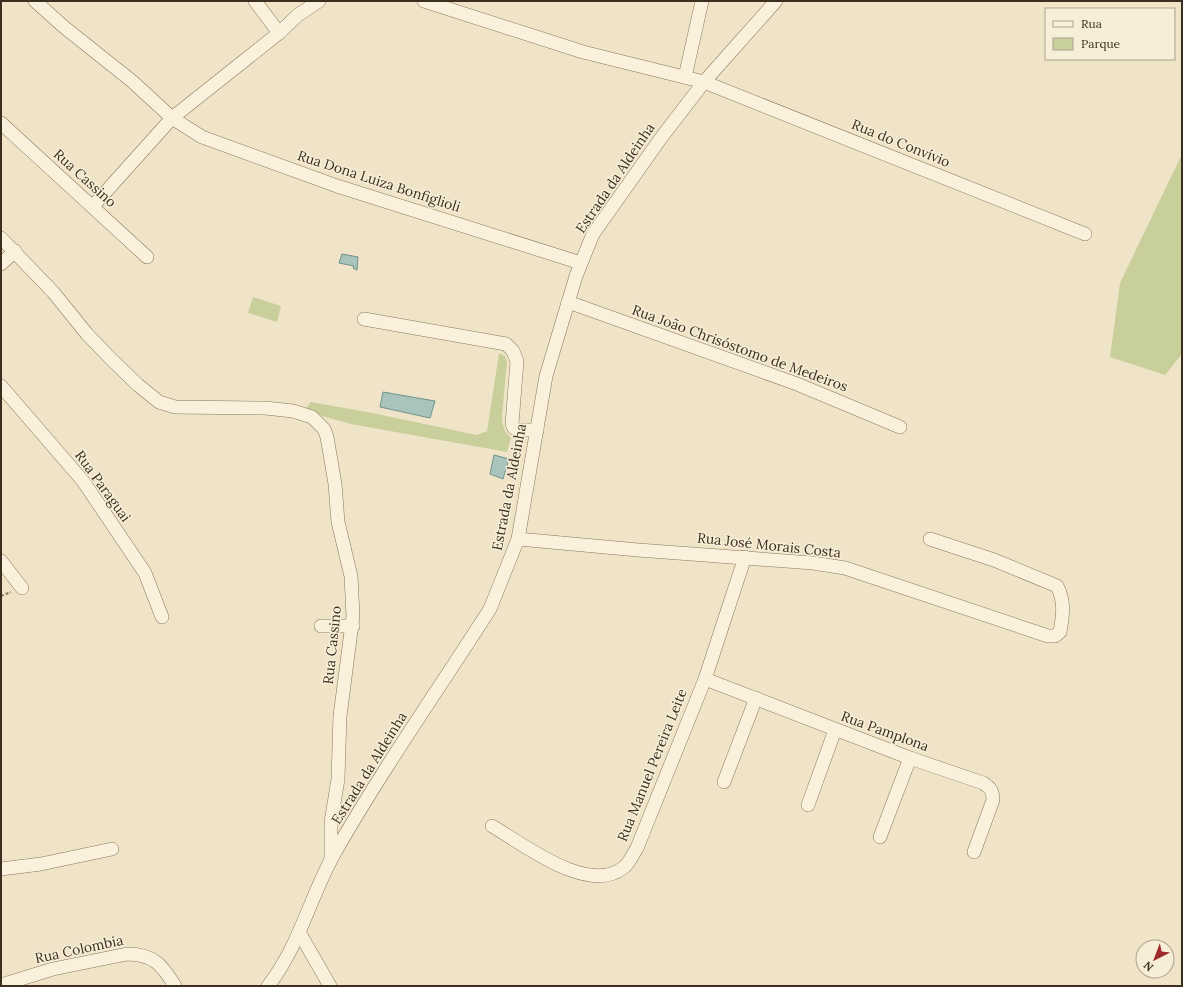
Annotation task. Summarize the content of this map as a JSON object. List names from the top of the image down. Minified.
{"streets":{"street":["Rua do Convívio","Rua Cassino","Estrada da Aldeinha","Rua Dona Luiza Bonfiglioli","Rua João Chrisóstomo de Medeiros","Rua Paraguai","Rua José Morais Costa","Rua Pamplona","Rua Manuel Pereira Leite","Rua Colombia"]},"crossings":[["Rua do Convívio","Estrada da Aldeinha"],["Rua Cassino","Estrada da Aldeinha"],["Estrada da Aldeinha","Rua Dona Luiza Bonfiglioli"],["Estrada da Aldeinha","Rua João Chrisóstomo de Medeiros"],["Estrada da Aldeinha","Rua José Morais Costa"],["Rua José Morais Costa","Rua Manuel Pereira Leite"],["Rua Pamplona","Rua Manuel Pereira Leite"]],"legend":["Rua","Parque"],"north":"bottom left"}
